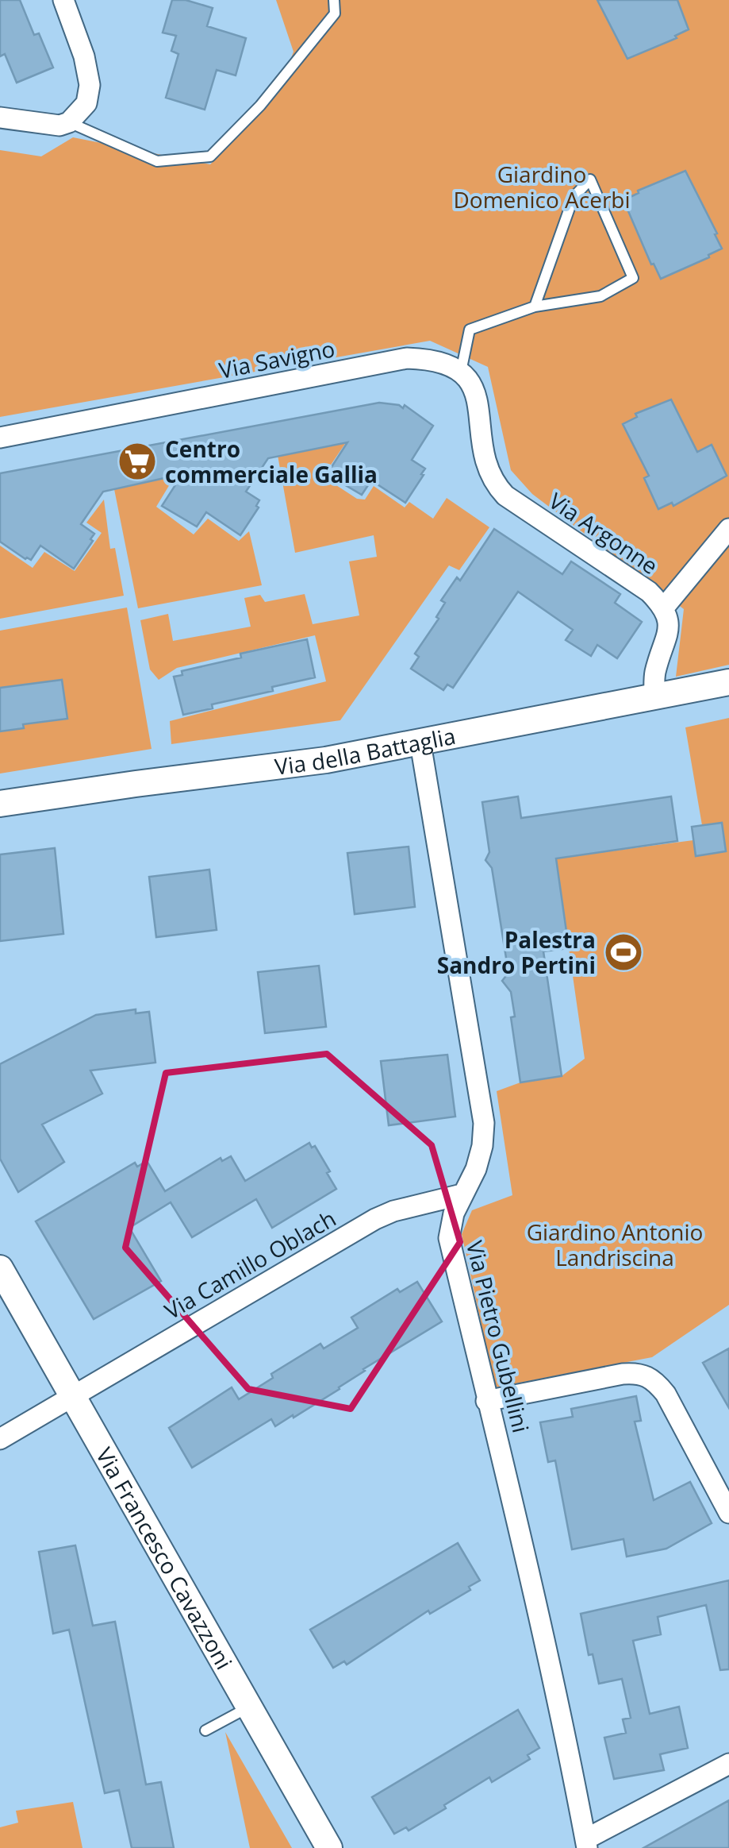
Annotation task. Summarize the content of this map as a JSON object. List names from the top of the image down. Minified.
{"streets":{"street":["Via Savigno","Via Argonne","Via della Battaglia","Via Camillo Oblach","Via Pietro Gubellini","Via Francesco Cavazzoni"]},"crossings":[["Via Savigno","Via Argonne"],["Via Argonne","Via della Battaglia"],["Via della Battaglia","Via Pietro Gubellini"],["Via Camillo Oblach","Via Pietro Gubellini"],["Via Camillo Oblach","Via Francesco Cavazzoni"]],"parks":["Giardino Domenico Acerbi","Giardino Antonio Landriscina"],"places":{"supermarket":["Centro commerciale Gallia"],"sports":["Palestra Sandro Pertini"]}}
